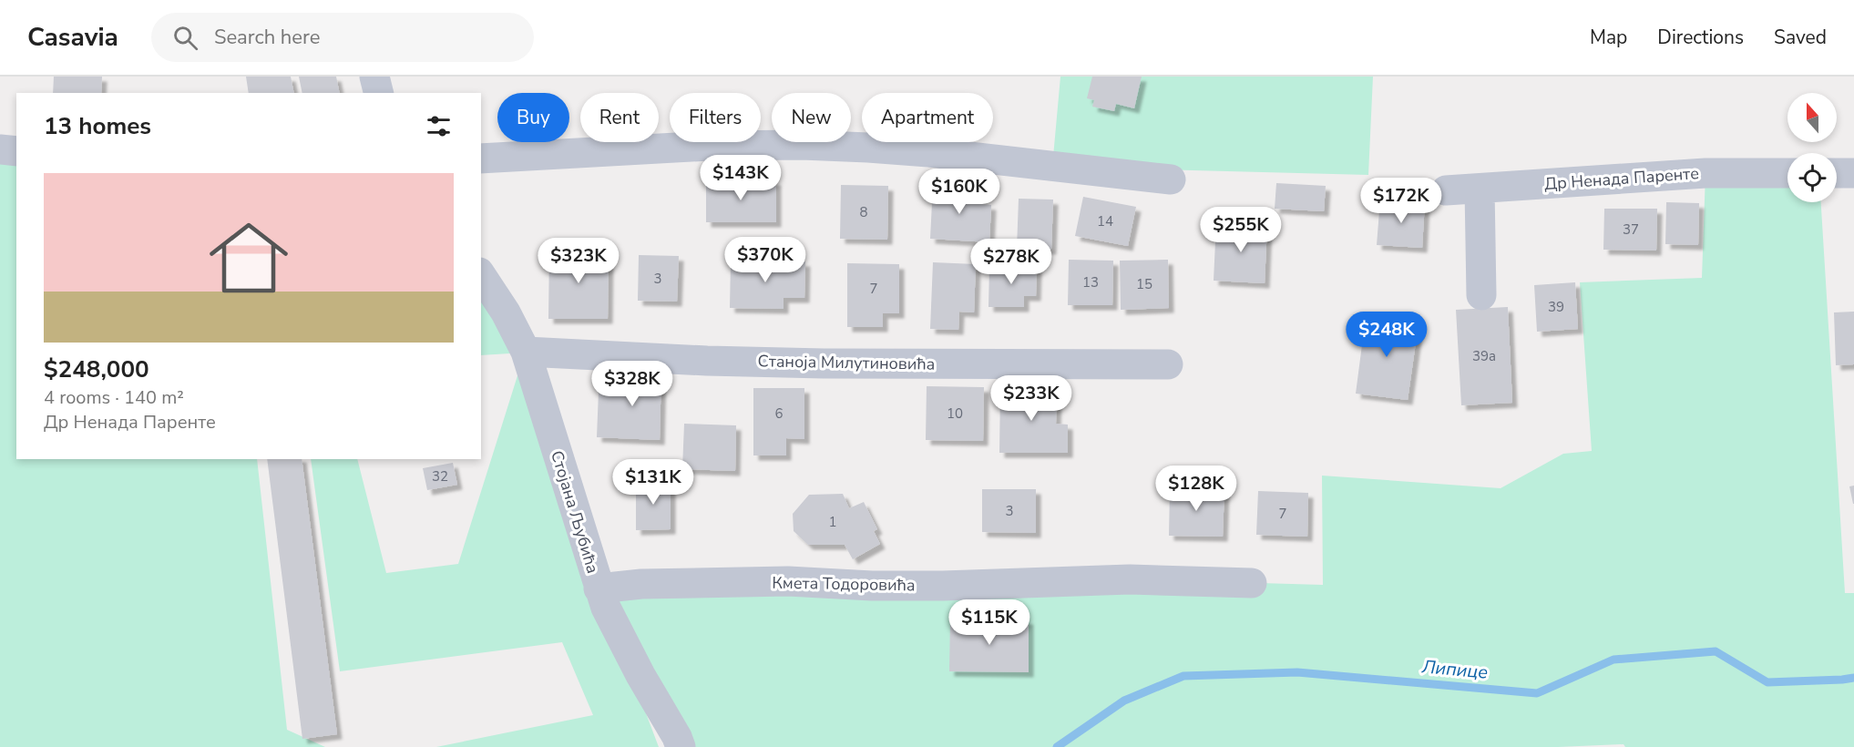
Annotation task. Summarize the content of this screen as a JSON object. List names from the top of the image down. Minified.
{"streets":{"street":["Др Ненада Паренте","Станоја Милутиновића","Стојана Љубића","Кмета Тодоровића"]},"crossings":[["Станоја Милутиновића","Стојана Љубића"],["Стојана Љубића","Кмета Тодоровића"]],"water":["Липице"],"house_numbers":["8","14","37","3","13","15","7","39","39a","6","10","32","3","7","1"],"north":"top","page":{"header":"Casavia","search":"Search here","nav":["Map","Directions","Saved"],"chip":["Buy","Rent","Filters","New","Apartment"],"heading":"13 homes","price":["$143K","$160K","$172K","$255K","$370K","$323K","$278K","$248K","$328K","$233K","$131K","$128K","$115K"],"list":[{"name":"$248,000","note":"4 rooms · 140 m² · Др Ненада Паренте"}]}}
